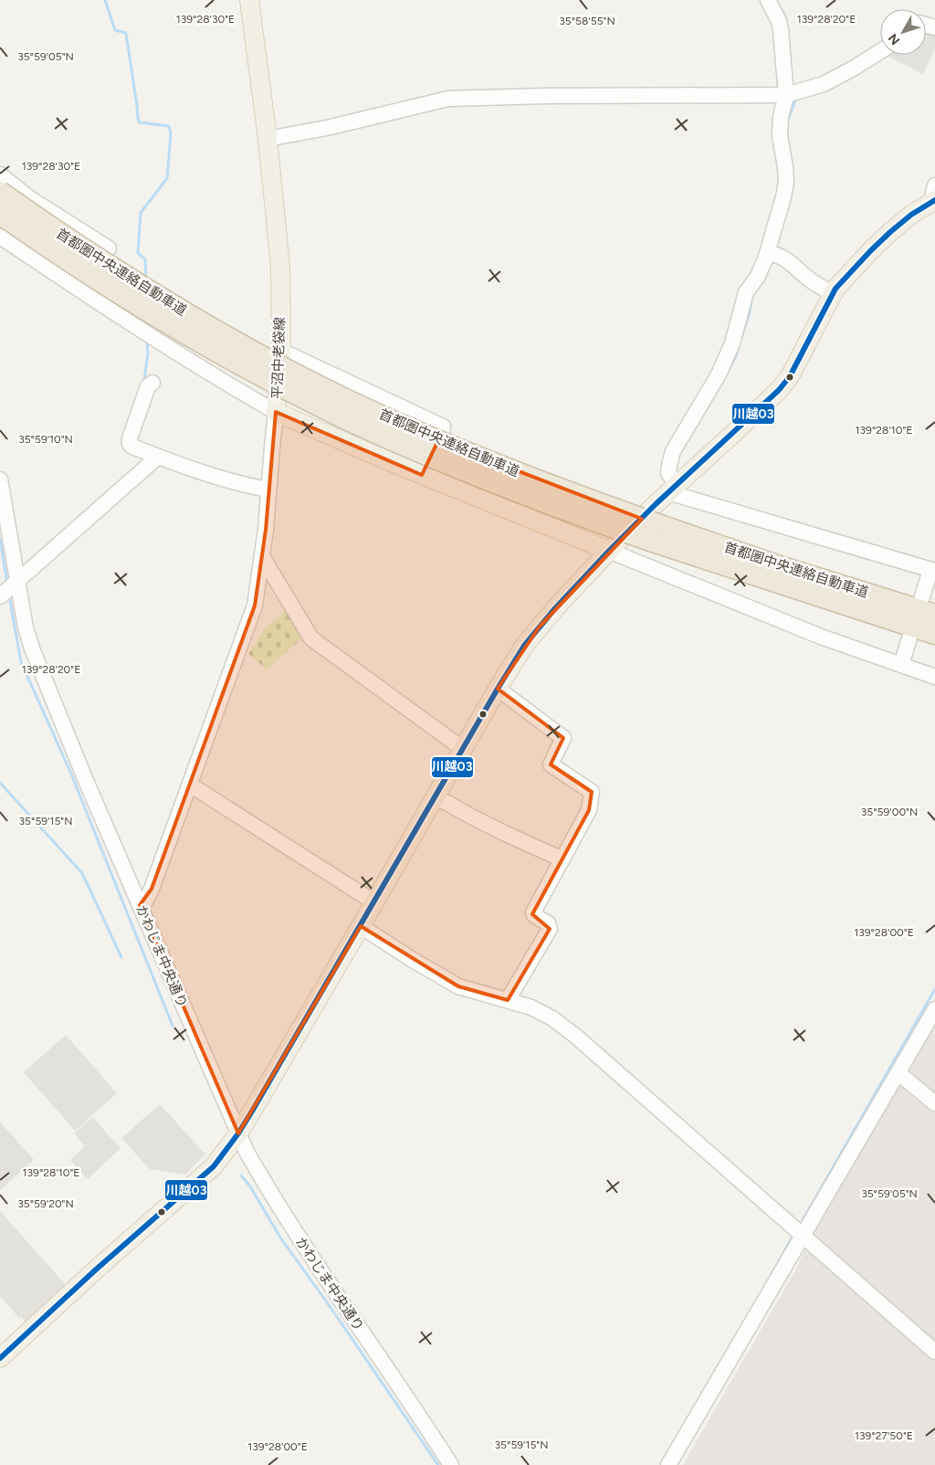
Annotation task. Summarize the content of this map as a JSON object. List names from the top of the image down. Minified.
{"streets":{"highway":["首都圏中央連絡自動車道"],"main road":["平沼中老袋線"],"street":["かわじま中央通り"]},"lines":["transit line 川越03"],"north":"bottom left","coordinates":["139°28'30\"E","139°28'20\"E","35°58'55\"N","35°59'05\"N","139°28'10\"E","35°59'10\"N","35°59'00\"N","35°59'15\"N","139°28'00\"E","35°59'20\"N","139°27'50\"E"]}
